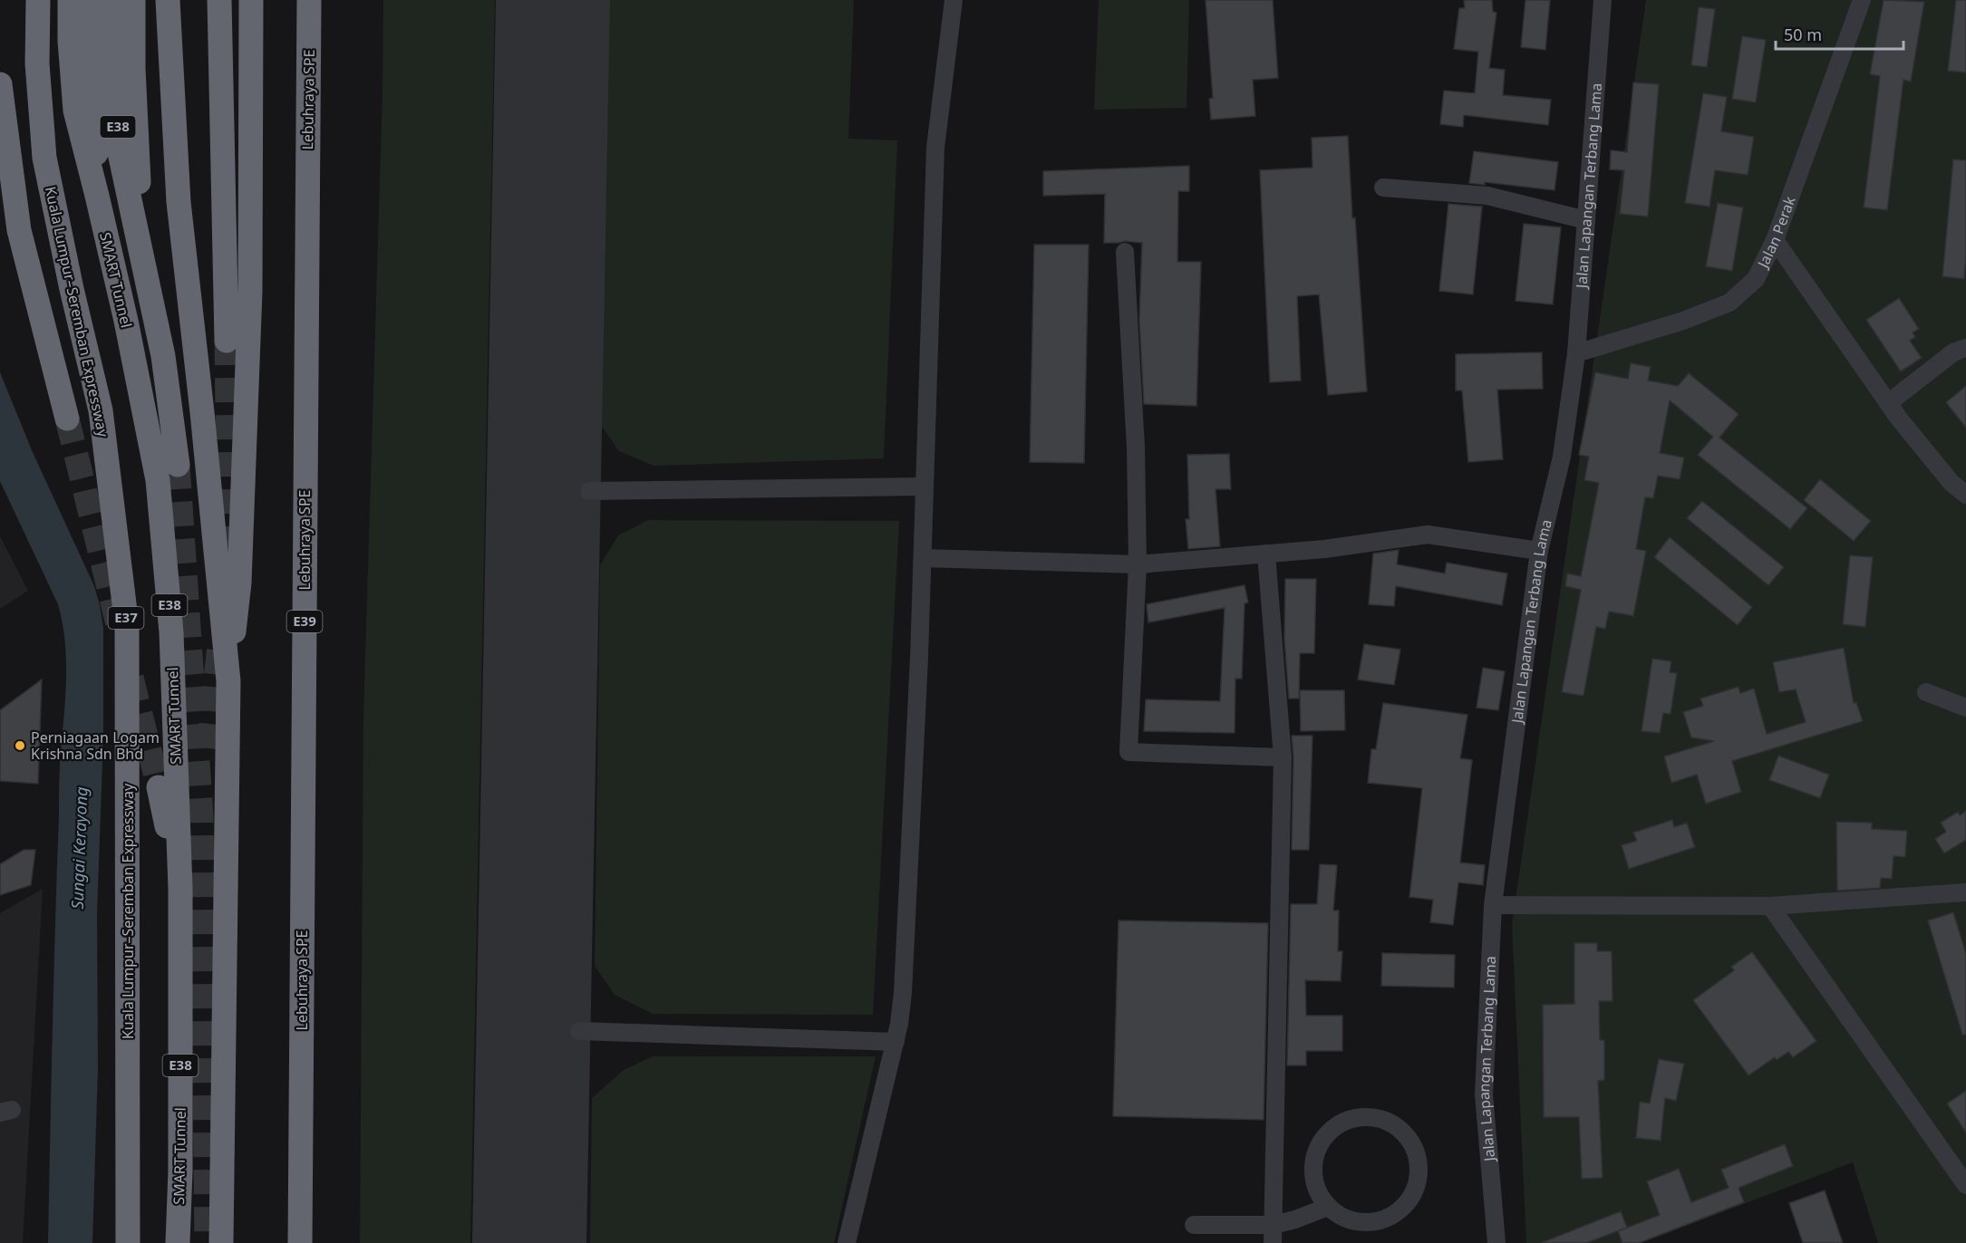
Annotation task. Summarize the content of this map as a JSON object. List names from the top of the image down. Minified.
{"streets":{"highway":["Lebuhraya SPE","E38","SMART Tunnel","Kuala Lumpur–Seremban Expressway","E37","E39"],"street":["Jalan Lapangan Terbang Lama","Jalan Perak"]},"crossings":[["Jalan Lapangan Terbang Lama","Jalan Perak"]],"water":["Sungai Kerayong"],"places":["Perniagaan Logam Krishna Sdn Bhd"],"scale_bar":"50 m"}
